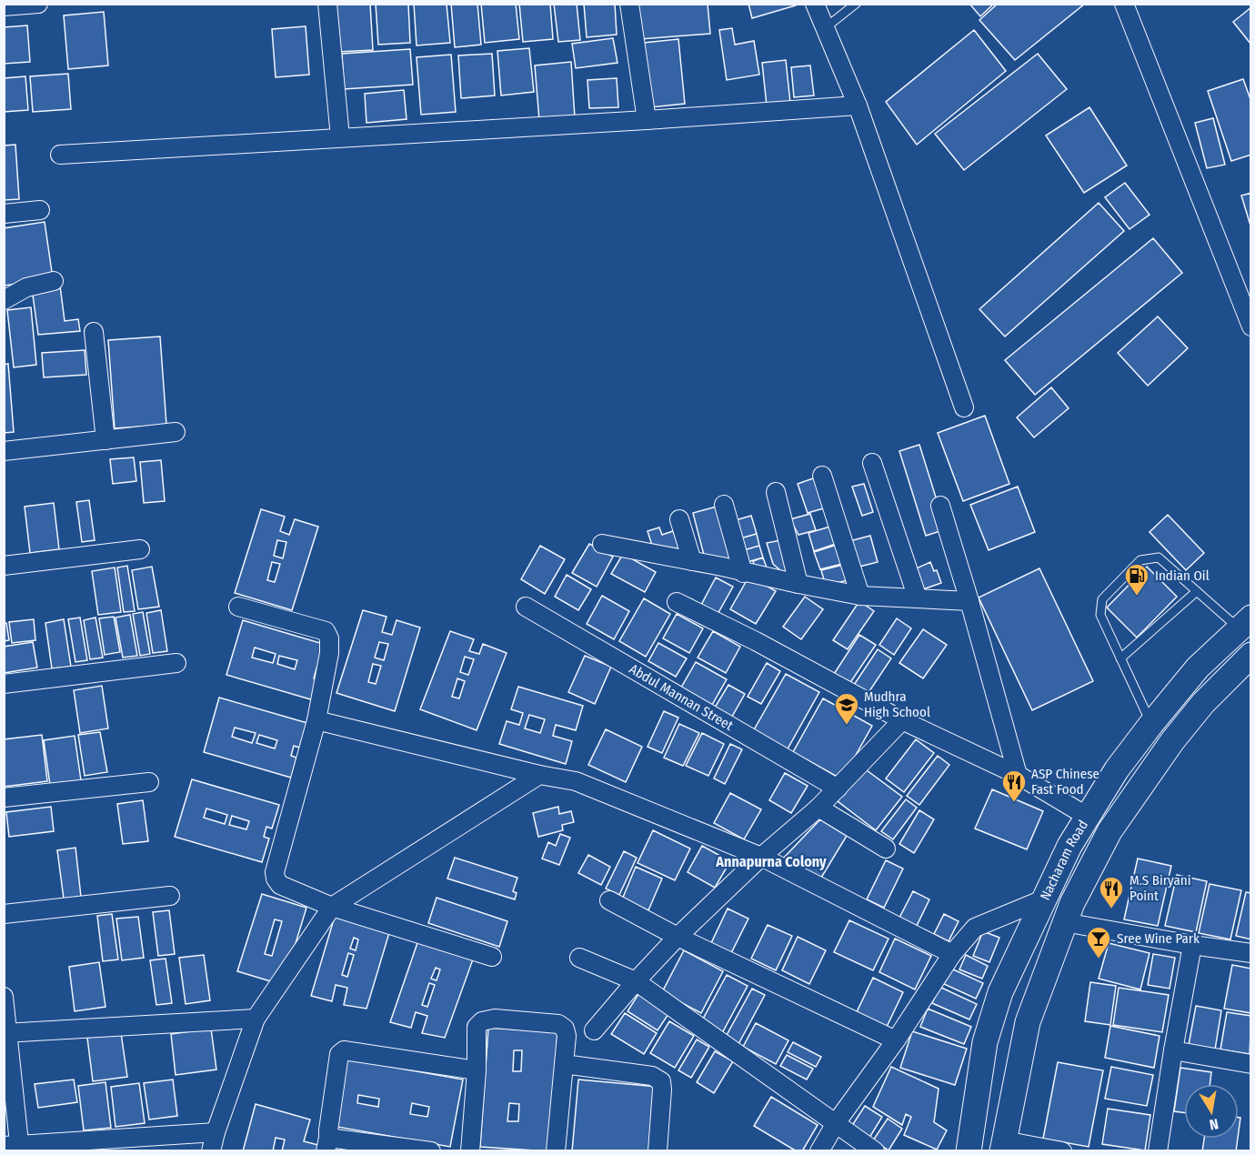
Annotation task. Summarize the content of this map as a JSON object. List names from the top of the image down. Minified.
{"streets":{"main road":["Nacharam Road"],"street":["Abdul Mannan Street"]},"districts":["Annapurna Colony"],"places":{"fuel station":["Indian Oil"],"school or university":["Mudhra High School"],"restaurant":["ASP Chinese Fast Food","M.S Biryani Point"],"bar":["Sree Wine Park"]},"north":"bottom"}
